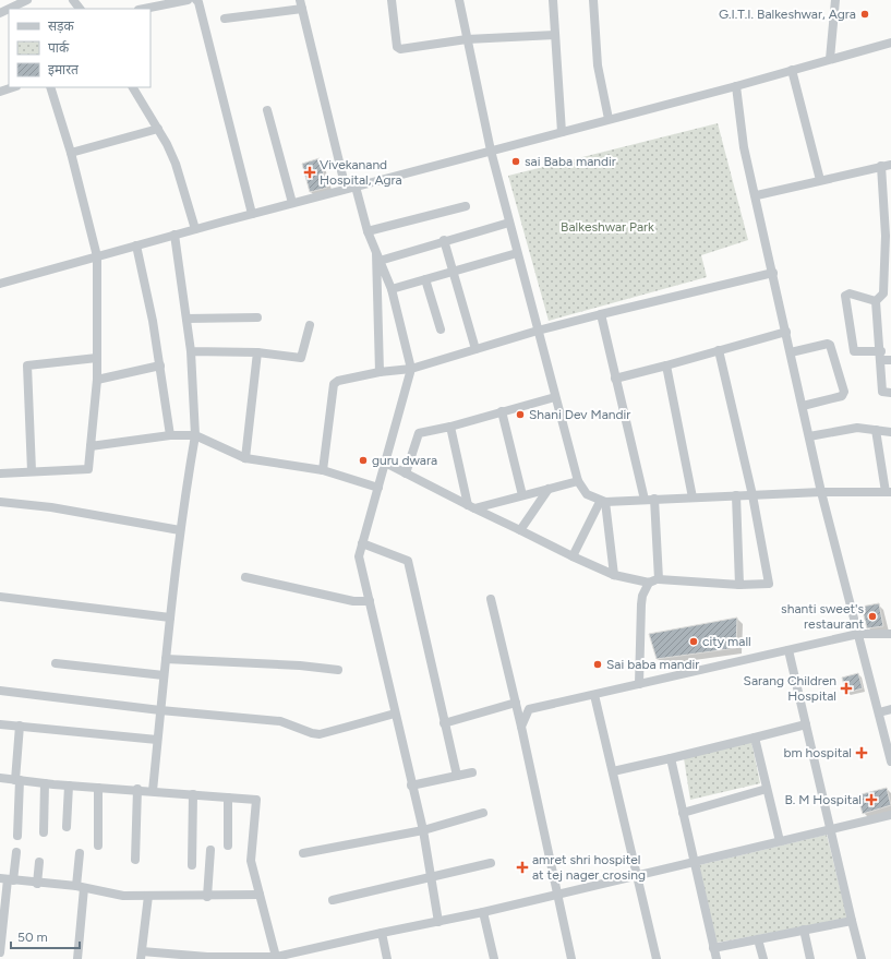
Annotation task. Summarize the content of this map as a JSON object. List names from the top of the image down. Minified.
{"parks":["Balkeshwar Park"],"places":{"other":["G.I.T.I. Balkeshwar, Agra","sai Baba mandir","Shani Dev Mandir","guru dwara","shanti sweet's restaurant","city mall","Sai baba mandir"],"health":["Vivekanand Hospital, Agra","Sarang Children Hospital","bm hospital","B. M Hospital","amret shri hospitel at tej nager crosing"]},"legend":["सड़क","पार्क","इमारत"],"scale_bar":"50 m"}
